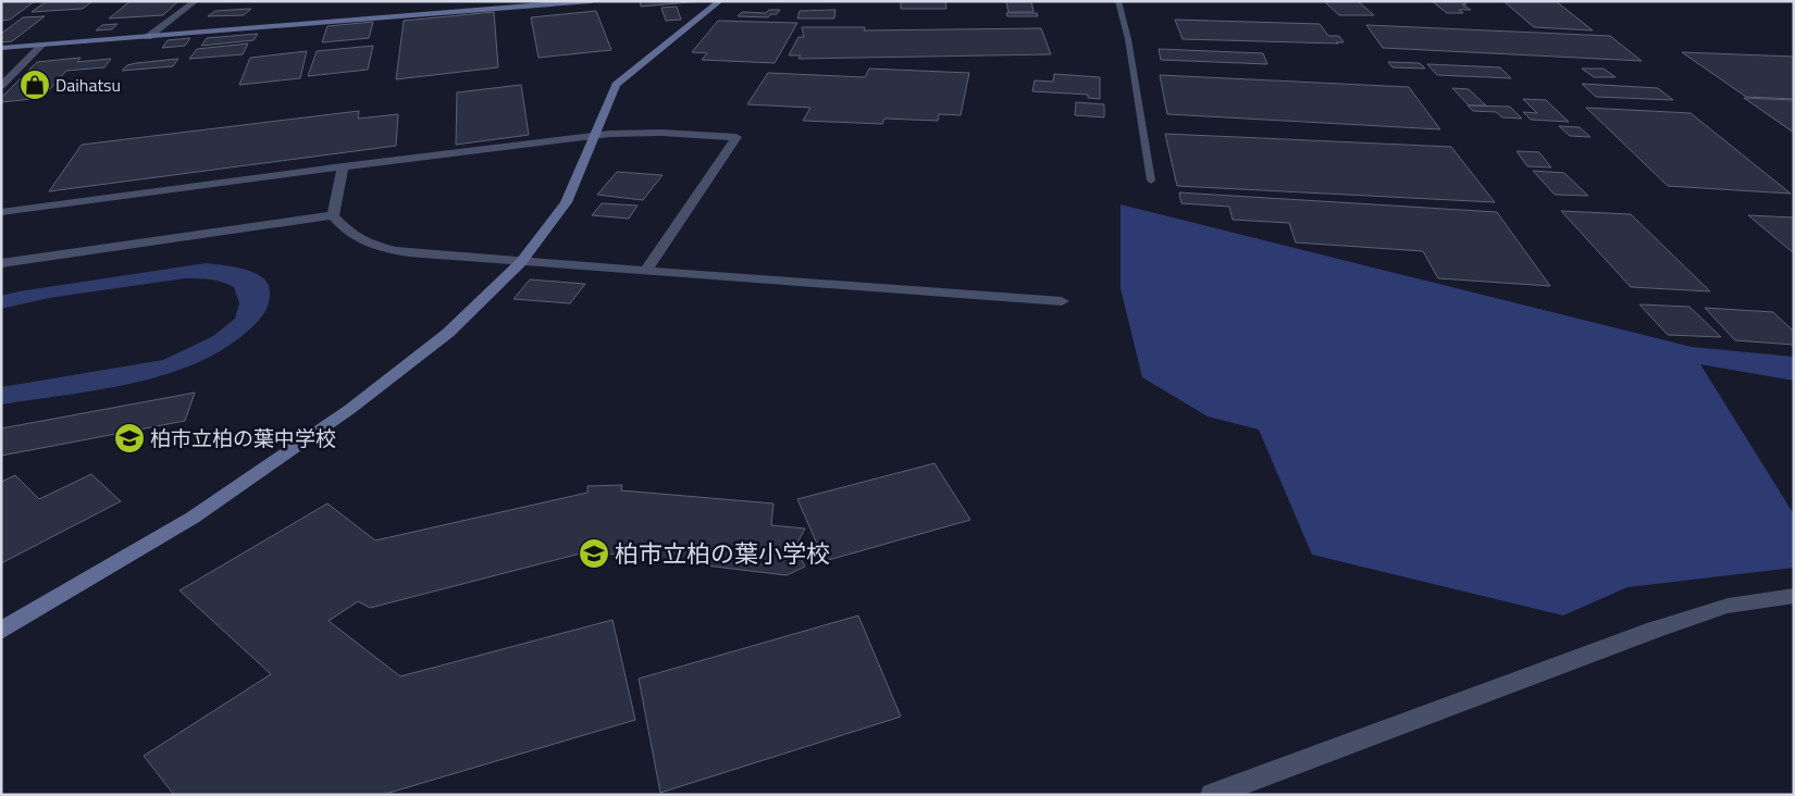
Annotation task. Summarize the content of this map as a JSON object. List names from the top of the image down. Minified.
{"places":{"shop":["Daihatsu"],"school or university":["柏市立柏の葉中学校","柏市立柏の葉小学校"]}}
